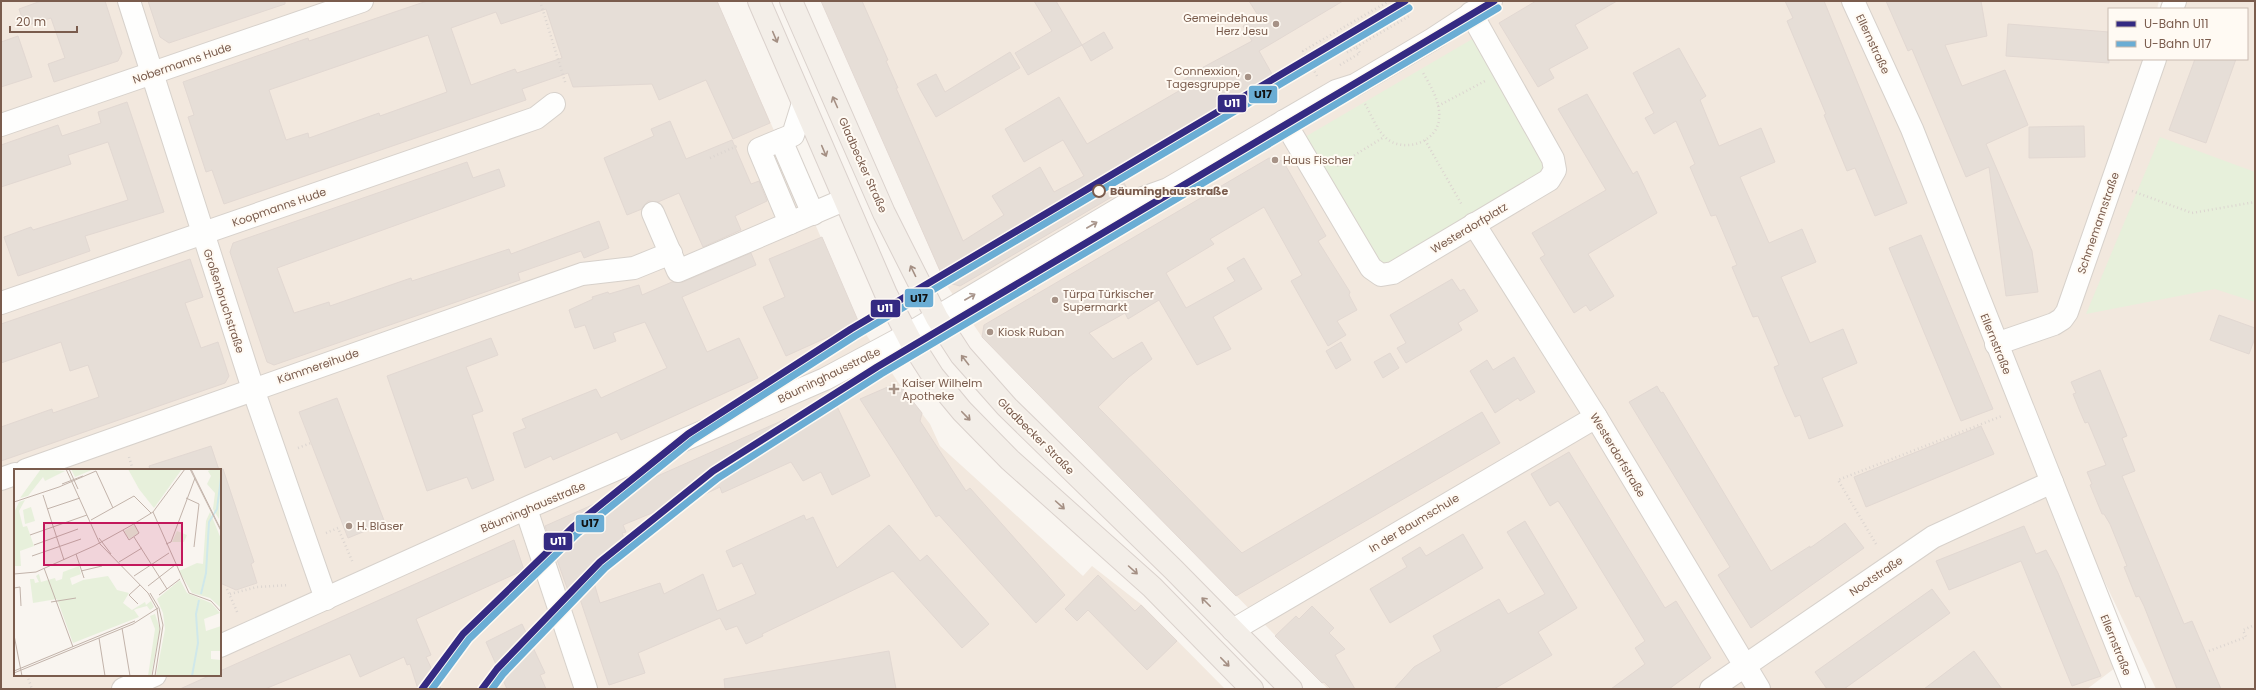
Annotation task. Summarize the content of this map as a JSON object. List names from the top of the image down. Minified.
{"streets":{"main road":["Gladbecker Straße"],"street":["Ellernstraße","Nobermanns Hude","Koopmanns Hude","Schmemannstraße","Westerdorfplatz","Großenbruchstraße","Kämmereihude","Bäuminghausstraße","Westerdorfstraße","In der Baumschule","Nootstraße"]},"crossings":[["Ellernstraße","Schmemannstraße"],["Ellernstraße","Nootstraße"],["Nobermanns Hude","Großenbruchstraße"],["Gladbecker Straße","Bäuminghausstraße"],["Gladbecker Straße","In der Baumschule"],["Koopmanns Hude","Großenbruchstraße"],["Westerdorfplatz","Bäuminghausstraße"],["Westerdorfplatz","Westerdorfstraße"],["Großenbruchstraße","Kämmereihude"],["Großenbruchstraße","Bäuminghausstraße"],["Westerdorfstraße","In der Baumschule"],["Westerdorfstraße","Nootstraße"]],"places":{"other":["Gemeindehaus Herz Jesu","Connexxion, Tagesgruppe","Haus Fischer","Bäuminghausstraße","Türpa Türkischer Supermarkt","Kiosk Ruban","H. Bläser"],"health":["Kaiser Wilhelm Apotheke"]},"lines":["metro line U11","metro line U17"],"legend":["U-Bahn U11","U-Bahn U17"],"scale_bar":"20 m"}
